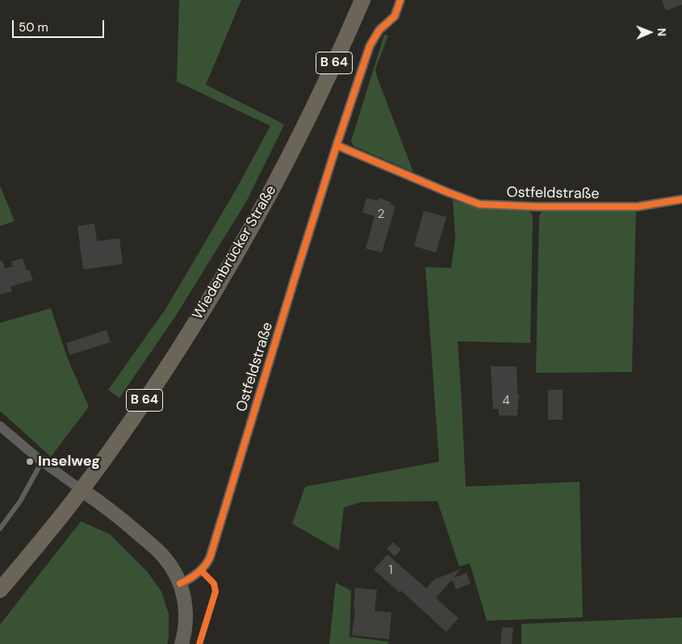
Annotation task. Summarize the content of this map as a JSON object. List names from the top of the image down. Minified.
{"streets":{"main road":["B 64","Wiedenbrücker Straße"],"street":["Ostfeldstraße"]},"places":["Inselweg"],"house_numbers":["2","4","1"],"scale_bar":"50 m","north":"right"}
